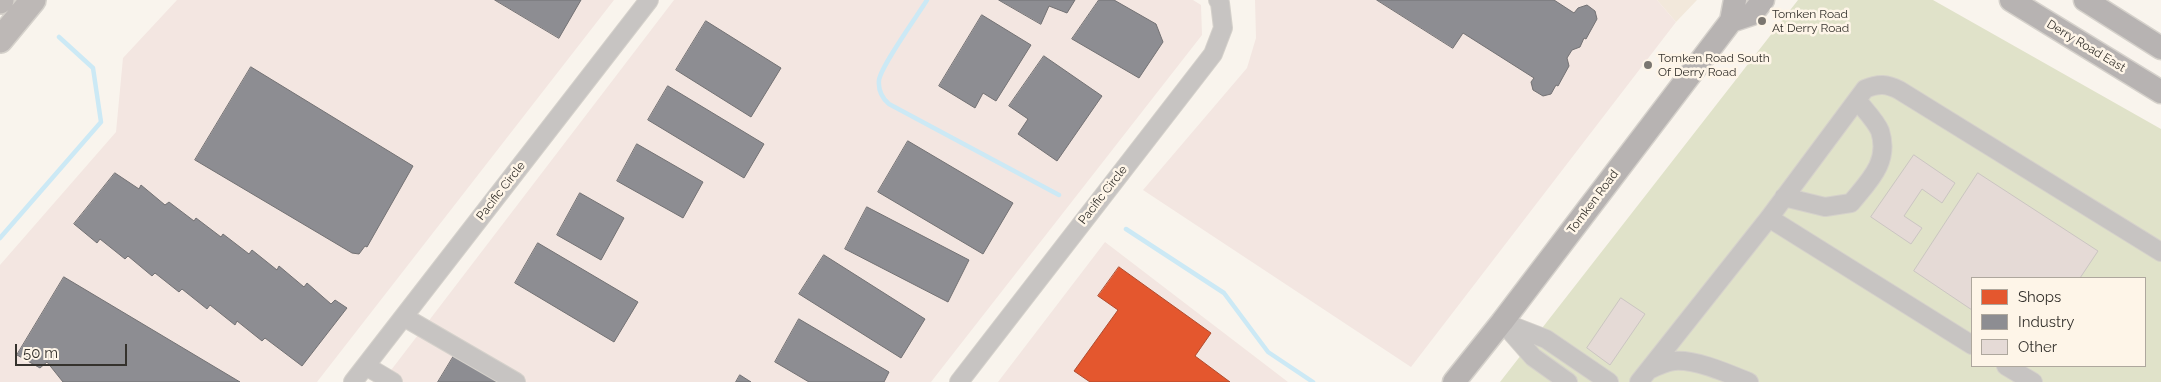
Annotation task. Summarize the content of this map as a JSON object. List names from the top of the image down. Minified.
{"streets":{"main road":["Derry Road East","Tomken Road"],"street":["Pacific Circle"]},"places":["Tomken Road At Derry Road","Tomken Road South Of Derry Road"],"legend":["Shops","Industry","Other"],"scale_bar":"50 m"}
